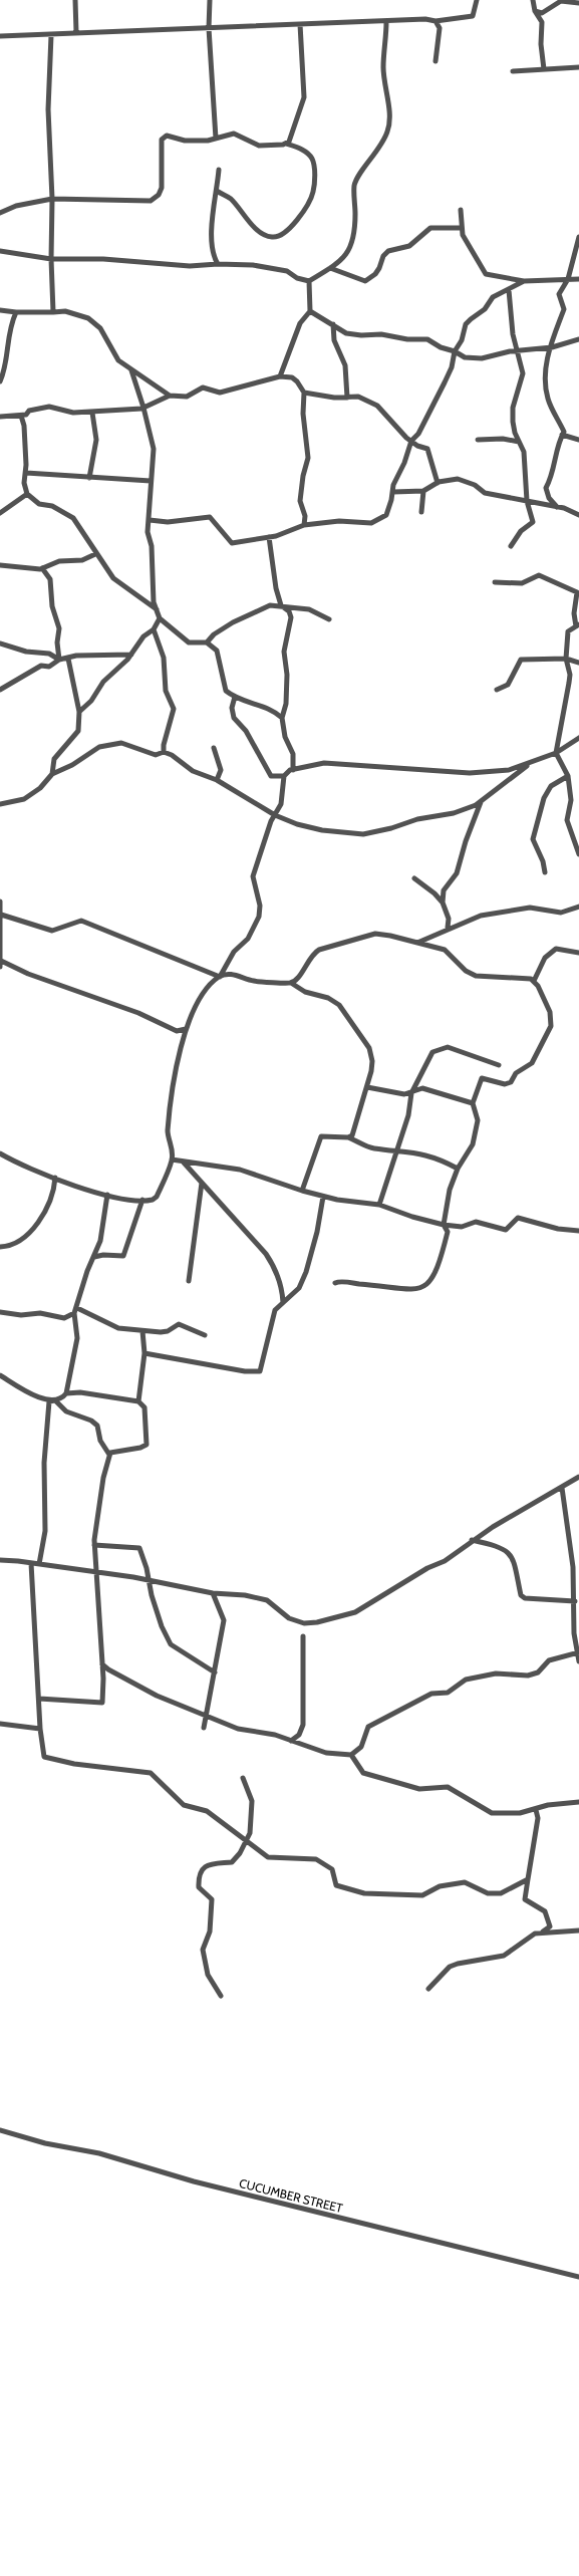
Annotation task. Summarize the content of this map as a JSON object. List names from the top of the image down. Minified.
{"streets":{"street":["CUCUMBER STREET"]}}
